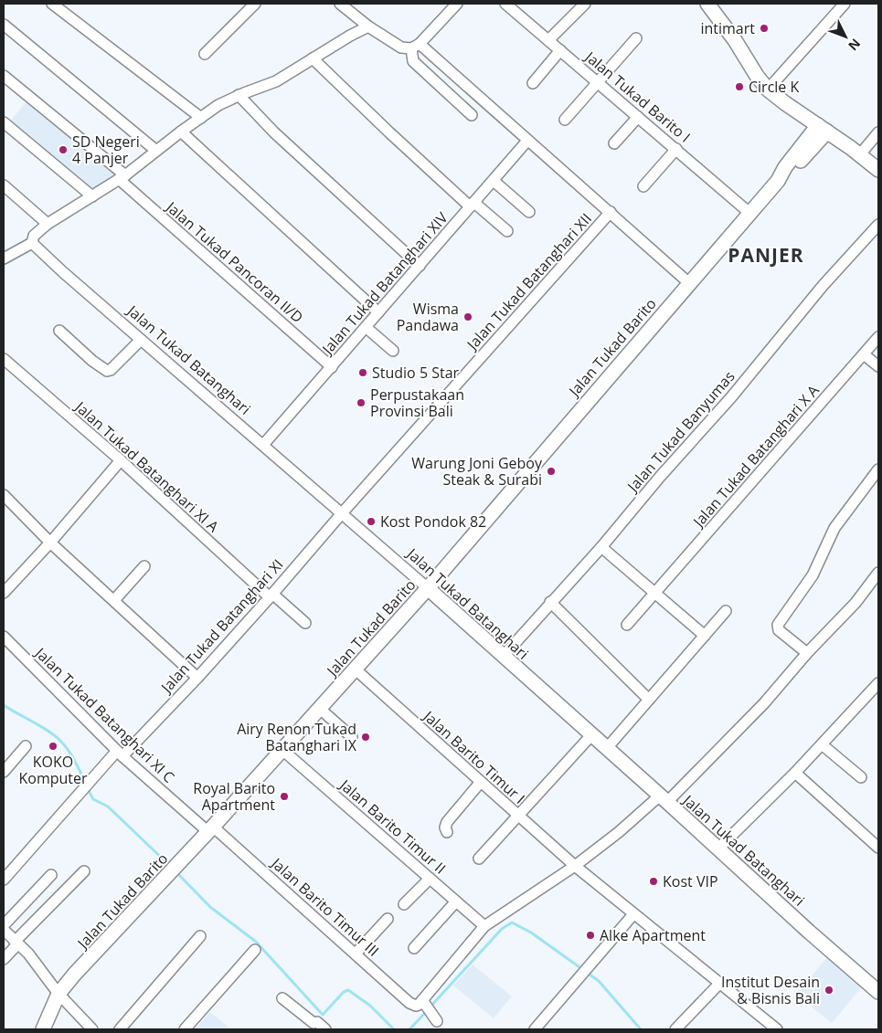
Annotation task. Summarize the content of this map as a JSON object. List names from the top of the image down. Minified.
{"streets":{"street":["Jalan Tukad Barito I","Jalan Tukad Pancoran II/D","Jalan Tukad Batanghari XII","Jalan Tukad Batanghari XIV","Jalan Tukad Barito","Jalan Tukad Batanghari","Jalan Tukad Banyumas","Jalan Tukad Batanghari X A","Jalan Tukad Batanghari XI A","Jalan Tukad Batanghari XI","Jalan Tukad Batanghari XI C","Jalan Barito Timur I","Jalan Barito Timur II","Jalan Barito Timur III"]},"crossings":[["Jalan Tukad Barito I","Jalan Tukad Barito"],["Jalan Tukad Pancoran II/D","Jalan Tukad Batanghari XIV"],["Jalan Tukad Batanghari XII","Jalan Tukad Batanghari"],["Jalan Tukad Batanghari XII","Jalan Tukad Batanghari XI"],["Jalan Tukad Batanghari XIV","Jalan Tukad Batanghari"],["Jalan Tukad Barito","Jalan Tukad Batanghari"],["Jalan Tukad Barito","Jalan Tukad Batanghari XI C"],["Jalan Tukad Barito","Jalan Barito Timur I"],["Jalan Tukad Barito","Jalan Barito Timur II"],["Jalan Tukad Barito","Jalan Barito Timur III"],["Jalan Tukad Batanghari","Jalan Tukad Banyumas"],["Jalan Tukad Batanghari","Jalan Tukad Batanghari XI"],["Jalan Tukad Batanghari XI A","Jalan Tukad Batanghari XI"],["Jalan Tukad Batanghari XI","Jalan Tukad Batanghari XI C"],["Jalan Tukad Batanghari XI C","Jalan Barito Timur III"],["Jalan Barito Timur II","Jalan Barito Timur III"]],"districts":["PANJER"],"places":["intimart","Circle K","SD Negeri 4 Panjer","Wisma Pandawa","Studio 5 Star","Perpustakaan Provinsi Bali","Warung Joni Geboy Steak & Surabi","Kost Pondok 82","Airy Renon Tukad Batanghari IX","KOKO Komputer","Royal Barito Apartment","Kost VIP","Alke Apartment","Institut Desain & Bisnis Bali"],"north":"bottom right"}
